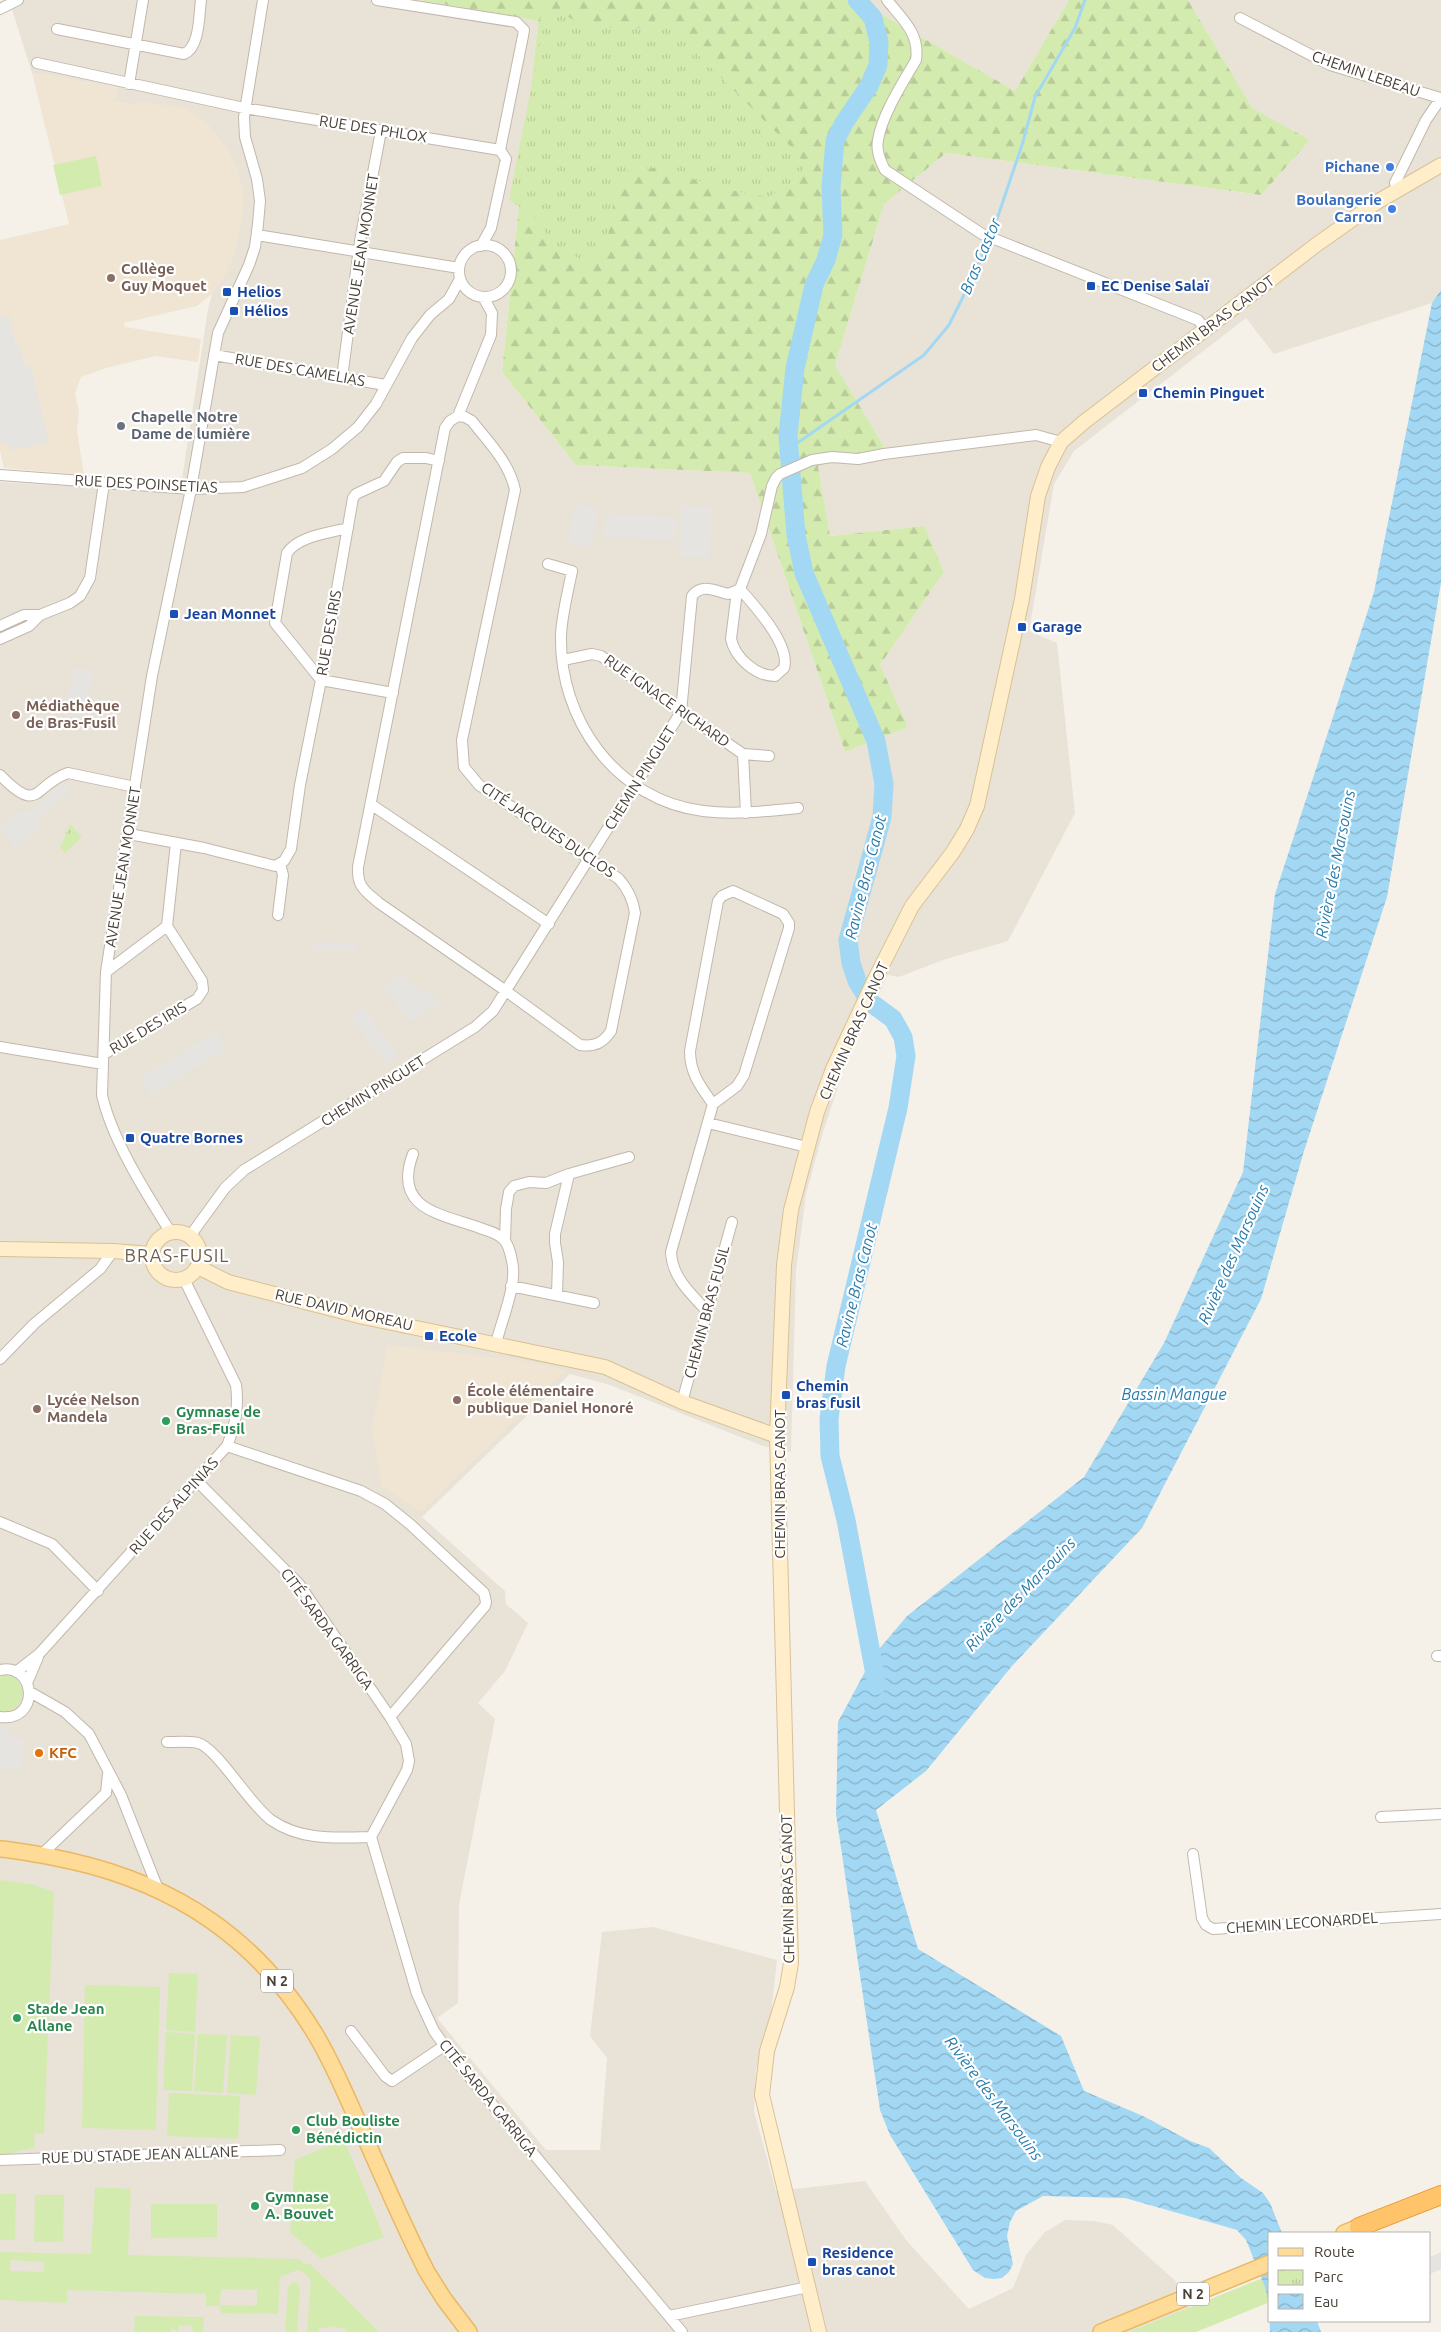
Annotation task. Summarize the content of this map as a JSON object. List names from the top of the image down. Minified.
{"streets":{"main road":["N 2"],"street":["CHEMIN LEBEAU","RUE DES PHLOX","AVENUE JEAN MONNET","CHEMIN BRAS CANOT","RUE DES CAMELIAS","RUE DES POINSETIAS","RUE DES IRIS","RUE IGNACE RICHARD","CHEMIN PINGUET","CITÉ JACQUES DUCLOS","RUE DAVID MOREAU","CHEMIN BRAS FUSIL","RUE DES ALPINIAS","CITÉ SARDA GARRIGA","CHEMIN LECONARDEL","RUE DU STADE JEAN ALLANE"]},"crossings":[["RUE DES PHLOX","AVENUE JEAN MONNET"],["AVENUE JEAN MONNET","RUE DES CAMELIAS"],["AVENUE JEAN MONNET","RUE DES POINSETIAS"],["AVENUE JEAN MONNET","RUE DES IRIS"],["AVENUE JEAN MONNET","CHEMIN PINGUET"],["AVENUE JEAN MONNET","RUE DAVID MOREAU"],["AVENUE JEAN MONNET","RUE DES ALPINIAS"],["CHEMIN BRAS CANOT","RUE DAVID MOREAU"],["RUE DES CAMELIAS","RUE DES POINSETIAS"],["RUE DES POINSETIAS","CITÉ JACQUES DUCLOS"],["RUE DES IRIS","CITÉ JACQUES DUCLOS"],["RUE IGNACE RICHARD","CHEMIN PINGUET"],["CHEMIN PINGUET","CITÉ JACQUES DUCLOS"],["CHEMIN PINGUET","RUE DAVID MOREAU"],["CHEMIN PINGUET","RUE DES ALPINIAS"],["RUE DAVID MOREAU","CHEMIN BRAS FUSIL"],["RUE DAVID MOREAU","RUE DES ALPINIAS"],["RUE DES ALPINIAS","CITÉ SARDA GARRIGA"]],"districts":["BRAS-FUSIL"],"water":["Bras Castor","Rivière des Marsouins","Ravine Bras Canot","Bassin Mangue"],"places":{"other":["Pichane","Boulangerie Carron","Collège Guy Moquet","Chapelle Notre Dame de lumière","Médiathèque de Bras-Fusil","École élémentaire publique Daniel Honoré","Lycée Nelson Mandela","Gymnase de Bras-Fusil","KFC","Stade Jean Allane","Club Bouliste Bénédictin","Gymnase A. Bouvet"],"transit":["EC Denise Salaï","Helios","Hélios","Chemin Pinguet","Jean Monnet","Garage","Quatre Bornes","Ecole","Chemin bras fusil","Residence bras canot"]},"legend":["Route","Parc","Eau"]}
